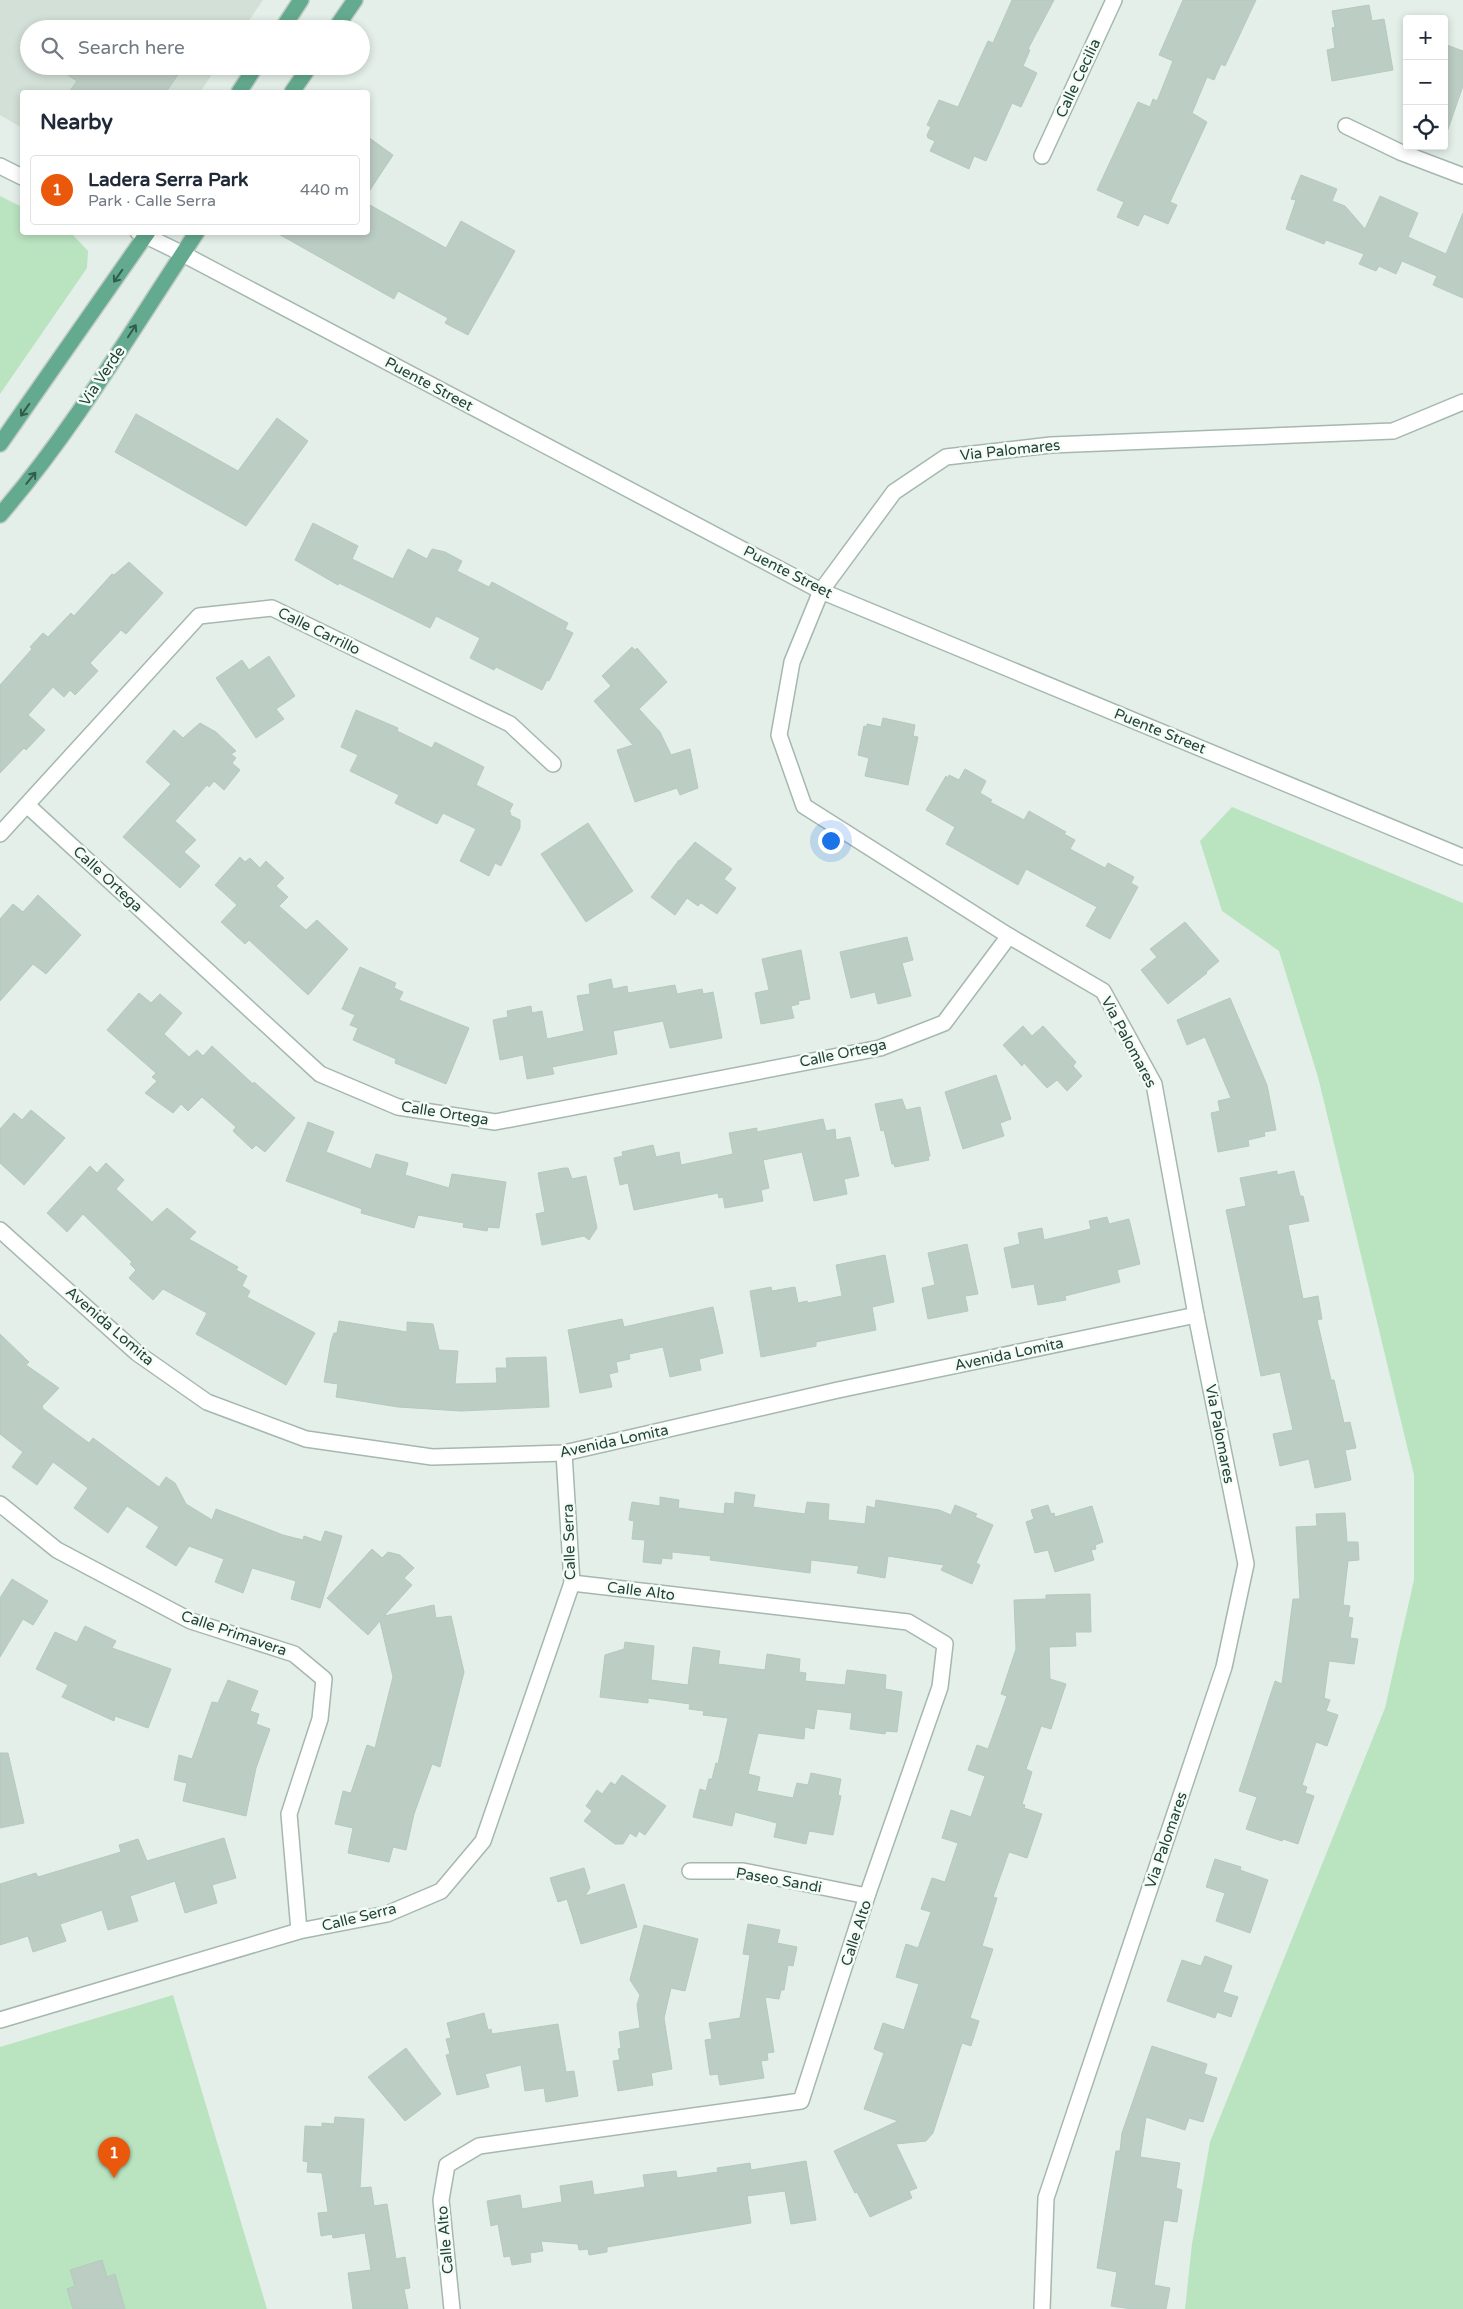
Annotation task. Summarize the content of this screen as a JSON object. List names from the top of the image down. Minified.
{"streets":{"main road":["Via Verde"],"street":["Calle Cecilia","Puente Street","Via Palomares","Calle Carrillo","Calle Ortega","Avenida Lomita","Calle Serra","Calle Alto","Calle Primavera","Paseo Sandi"]},"crossings":[["Via Verde","Puente Street"],["Puente Street","Via Palomares"],["Via Palomares","Calle Ortega"],["Via Palomares","Avenida Lomita"],["Calle Carrillo","Calle Ortega"],["Avenida Lomita","Calle Serra"],["Calle Serra","Calle Alto"],["Calle Serra","Calle Primavera"],["Calle Alto","Paseo Sandi"]],"page":{"map_buttons":["+","−"],"search":"Search here","heading":"Nearby","list":[{"mark":"1","name":"Ladera Serra Park","note":"Park · Calle Serra","value":"440 m"}],"pins":"1"}}
